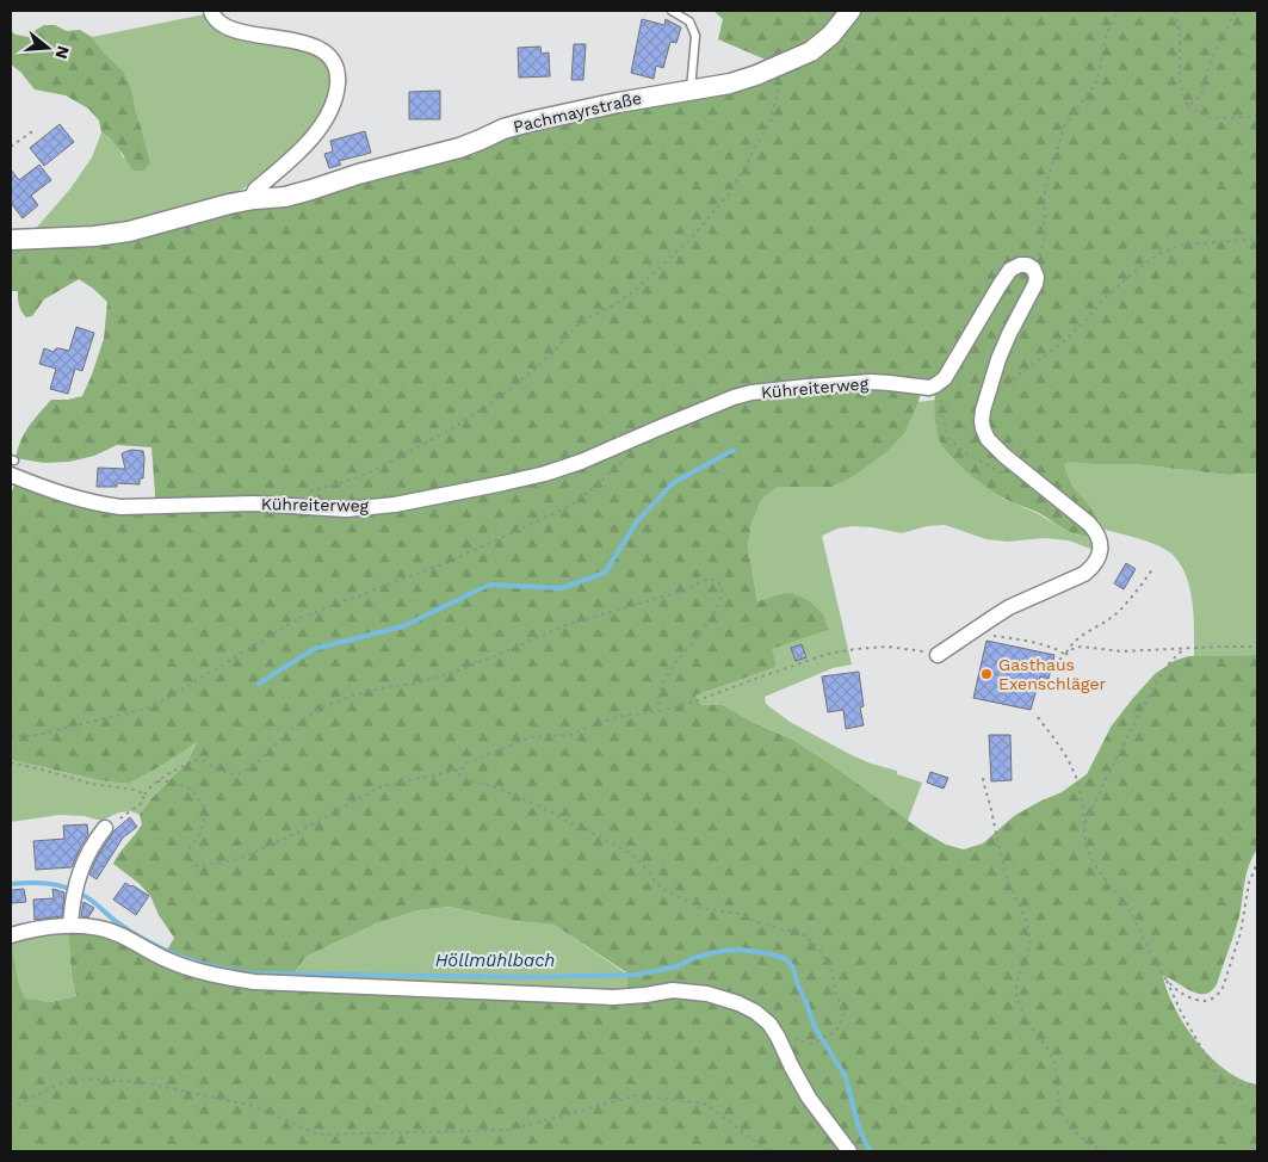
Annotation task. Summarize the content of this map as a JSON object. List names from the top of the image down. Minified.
{"streets":{"street":["Pachmayrstraße","Kühreiterweg"]},"water":["Höllmühlbach"],"places":["Gasthaus Exenschläger"],"north":"right"}
